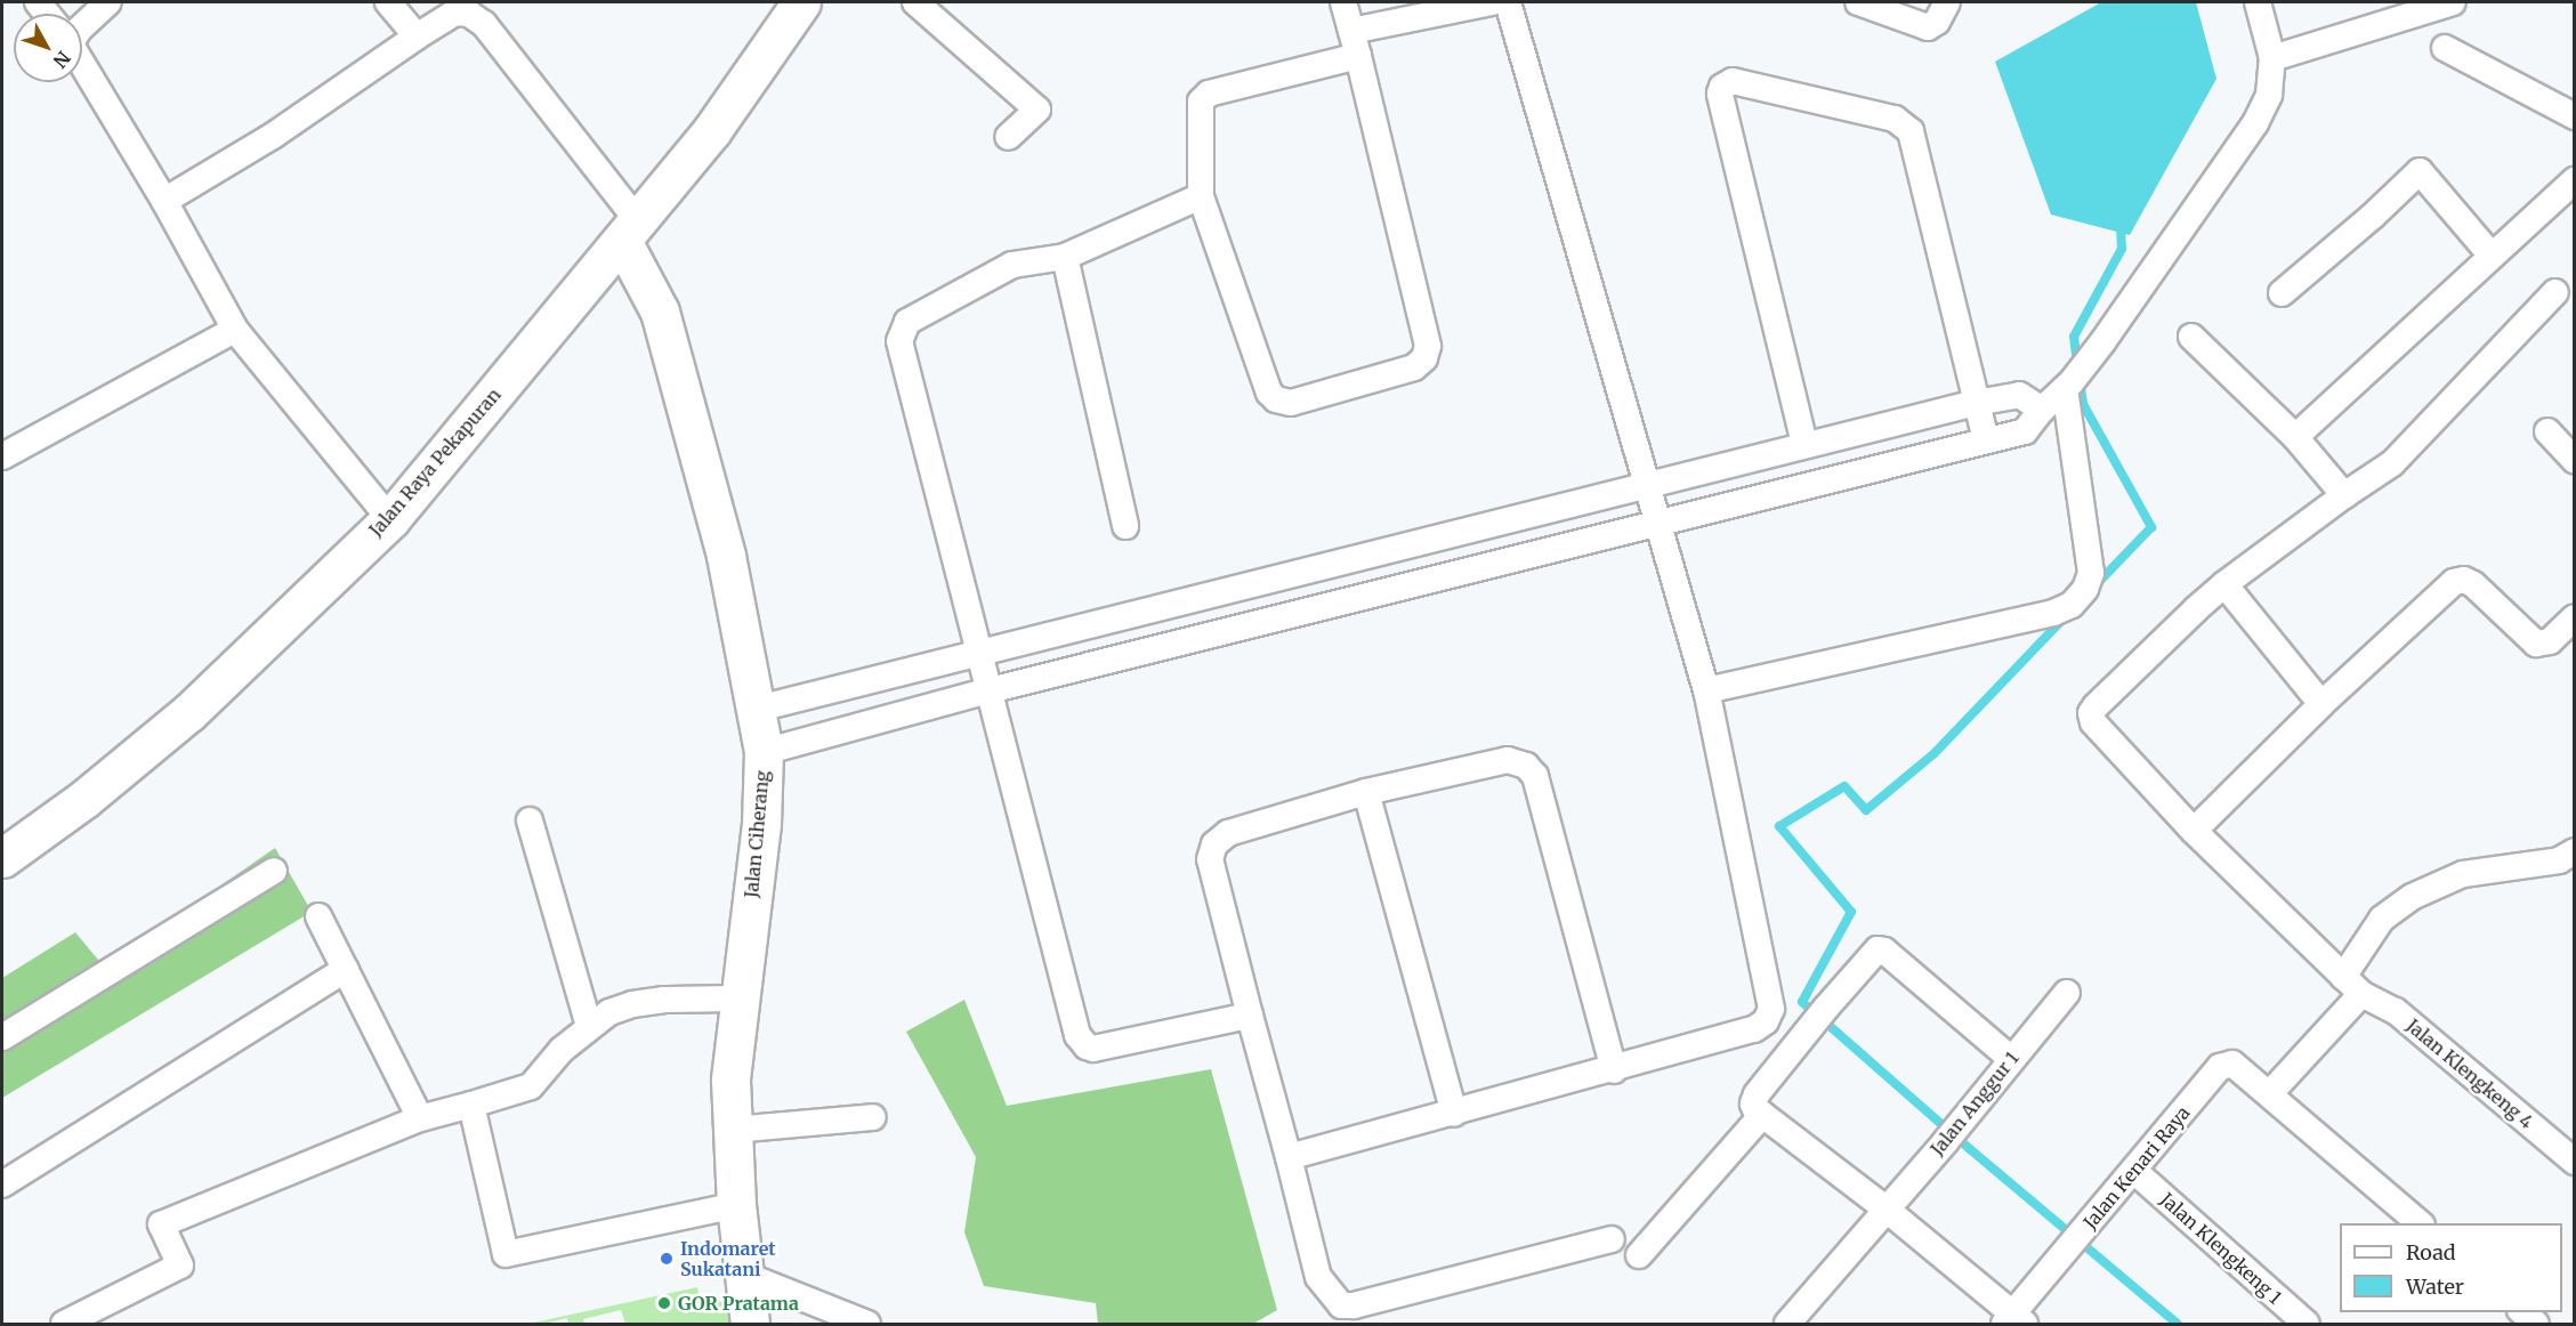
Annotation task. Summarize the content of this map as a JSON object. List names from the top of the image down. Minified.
{"streets":{"main road":["Jalan Raya Pekapuran","Jalan Ciherang"],"street":["Jalan Klengkeng 4","Jalan Anggur 1","Jalan Kenari Raya","Jalan Klengkeng 1"]},"crossings":[["Jalan Raya Pekapuran","Jalan Ciherang"],["Jalan Kenari Raya","Jalan Klengkeng 1"]],"places":["Indomaret Sukatani","GOR Pratama"],"legend":["Road","Water"],"north":"bottom right"}
